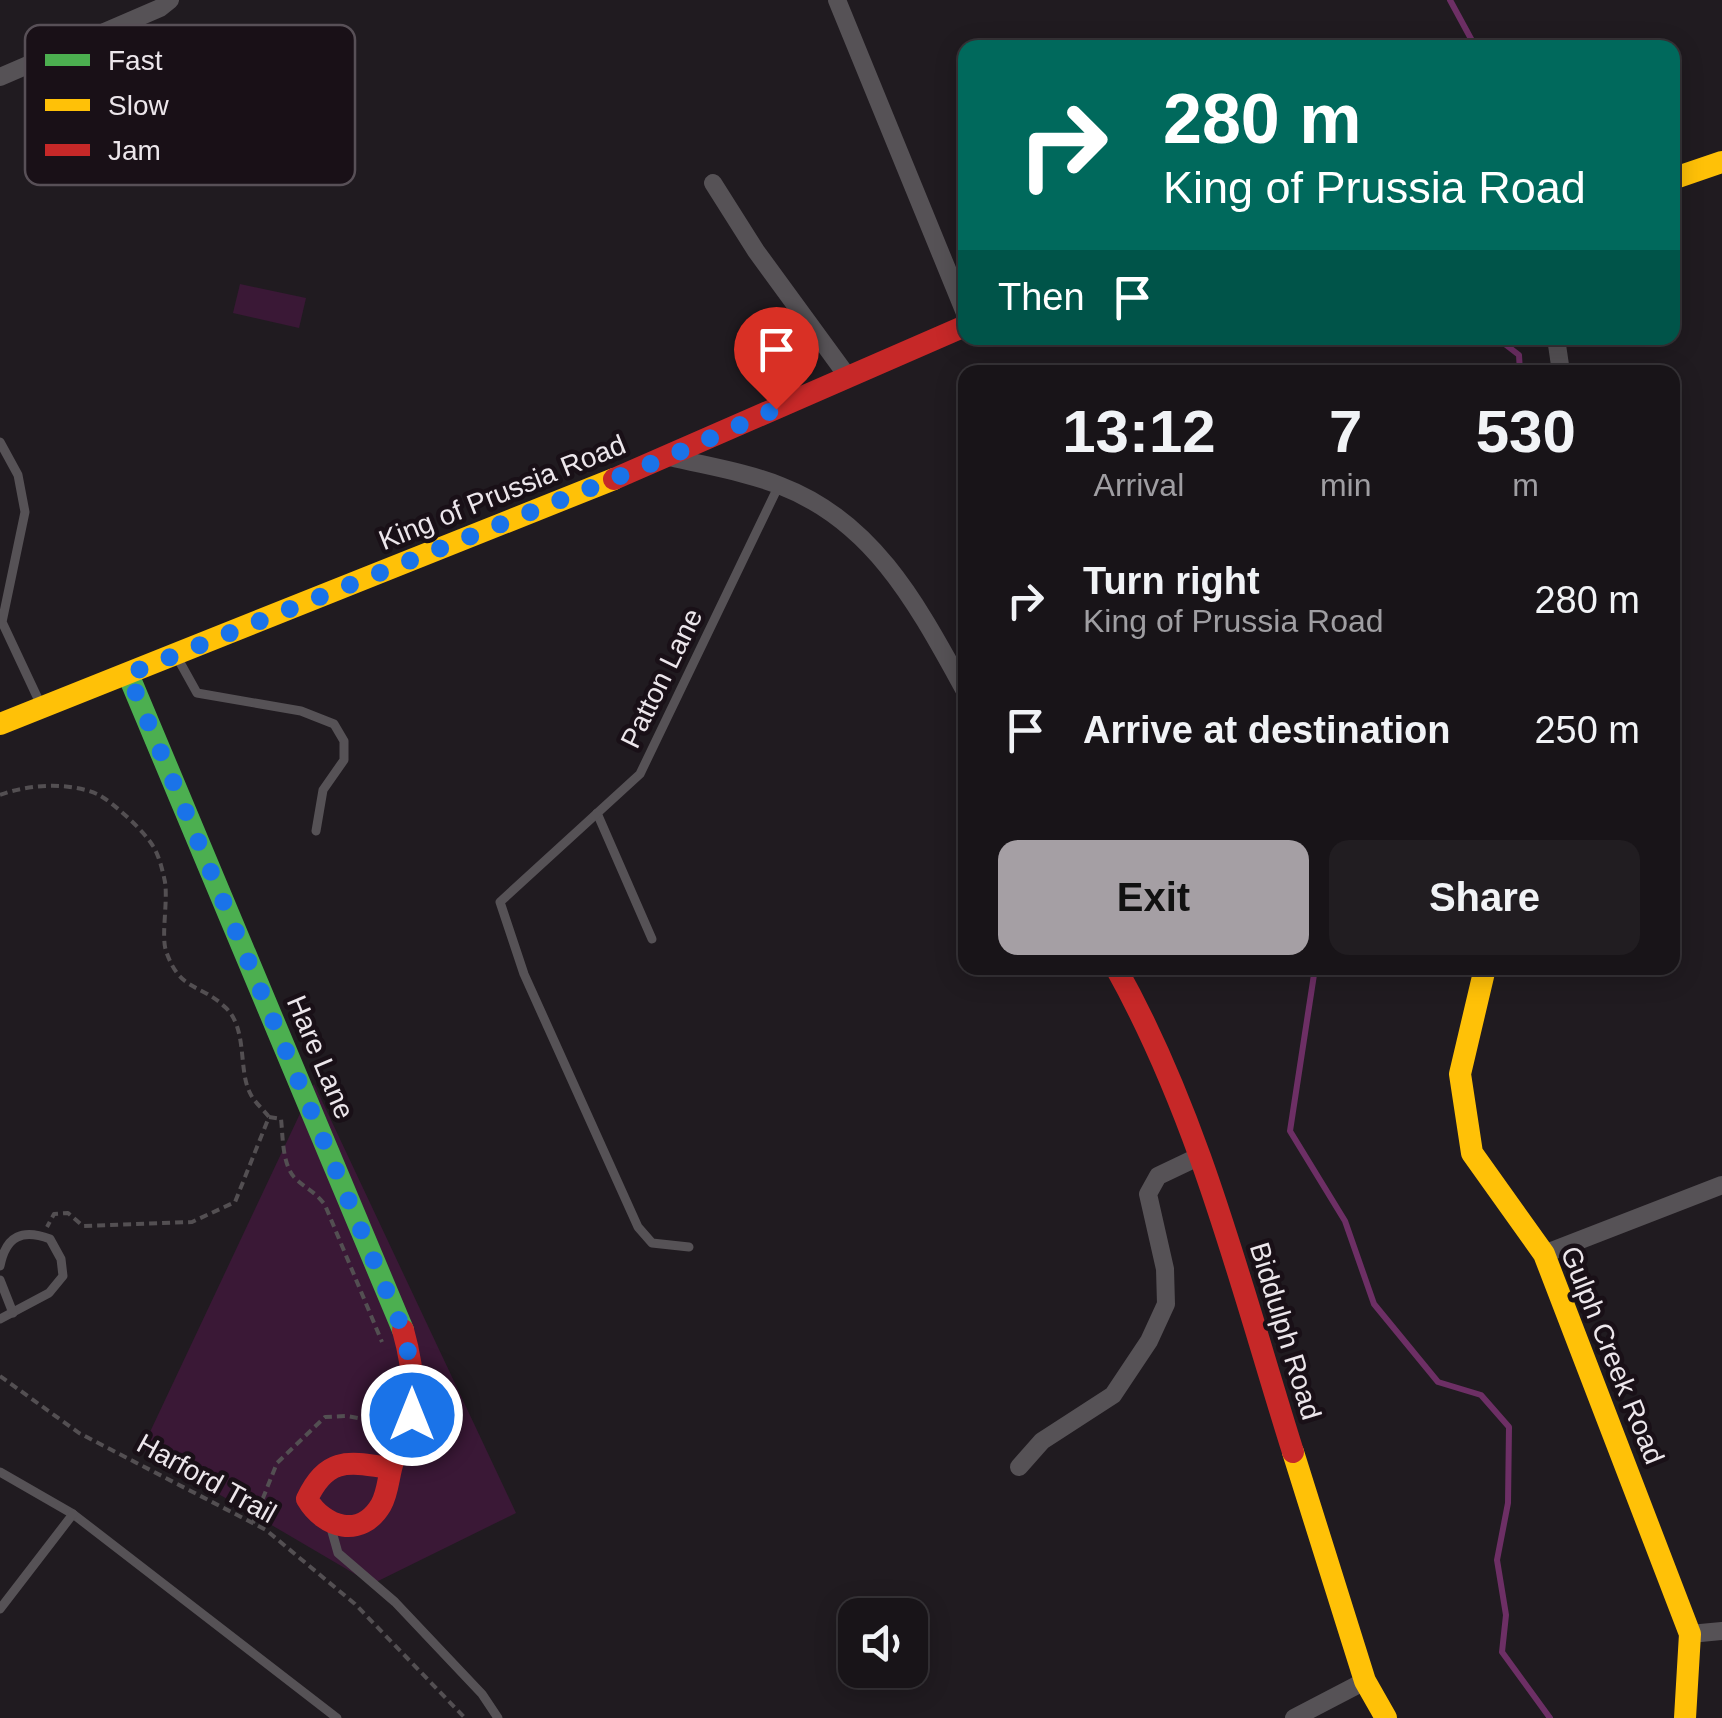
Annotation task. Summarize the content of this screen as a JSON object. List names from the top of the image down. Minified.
{"streets":{"street":["King of Prussia Road","Hare Lane","Biddulph Road","Gulph Creek Road"],"lane":["Patton Lane"],"path":["Harford Trail"]},"crossings":[["King of Prussia Road","Hare Lane"]],"legend":["Fast","Slow","Jam"],"page":{"turn":["280 m","King of Prussia Road"],"then":"Then","eta":["13:12","Arrival","7","min","530","m"],"list":[{"name":"Turn right","note":"King of Prussia Road","value":"280 m"},{"name":"Arrive at destination","value":"250 m"}],"buttons":["Exit","Share"]}}
